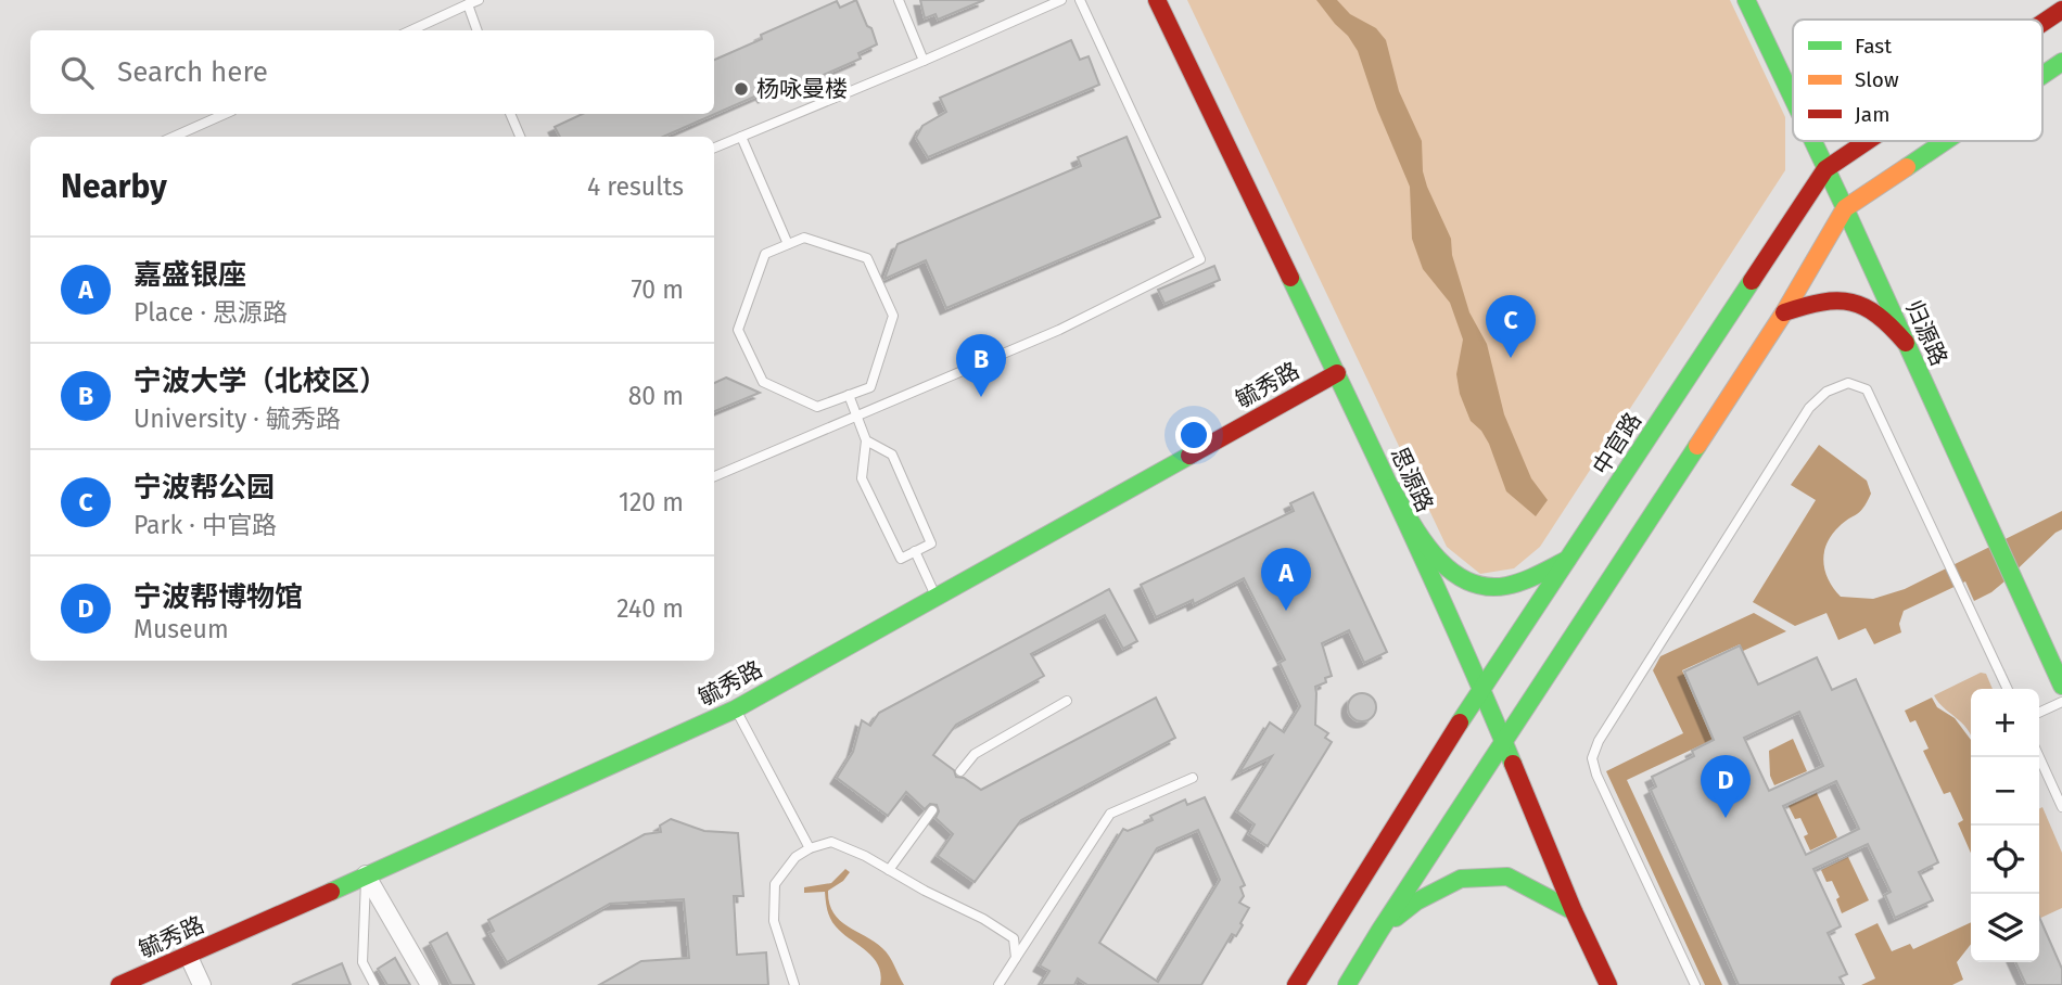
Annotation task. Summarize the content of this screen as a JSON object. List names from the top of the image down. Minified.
{"streets":{"street":["归源路","毓秀路","中官路","思源路"]},"crossings":[["归源路","中官路"],["毓秀路","思源路"],["中官路","思源路"]],"places":["杨咏曼楼"],"legend":["Fast","Slow","Jam"],"page":{"search":"Search here","heading":["Nearby","4 results"],"list":[{"mark":"A","name":"嘉盛银座","note":"Place · 思源路","value":"70 m"},{"mark":"B","name":"宁波大学（北校区）","note":"University · 毓秀路","value":"80 m"},{"mark":"C","name":"宁波帮公园","note":"Park · 中官路","value":"120 m"},{"mark":"D","name":"宁波帮博物馆","note":"Museum","value":"240 m"}],"pins":["C","B","A","D"],"map_buttons":["+","−"]}}
